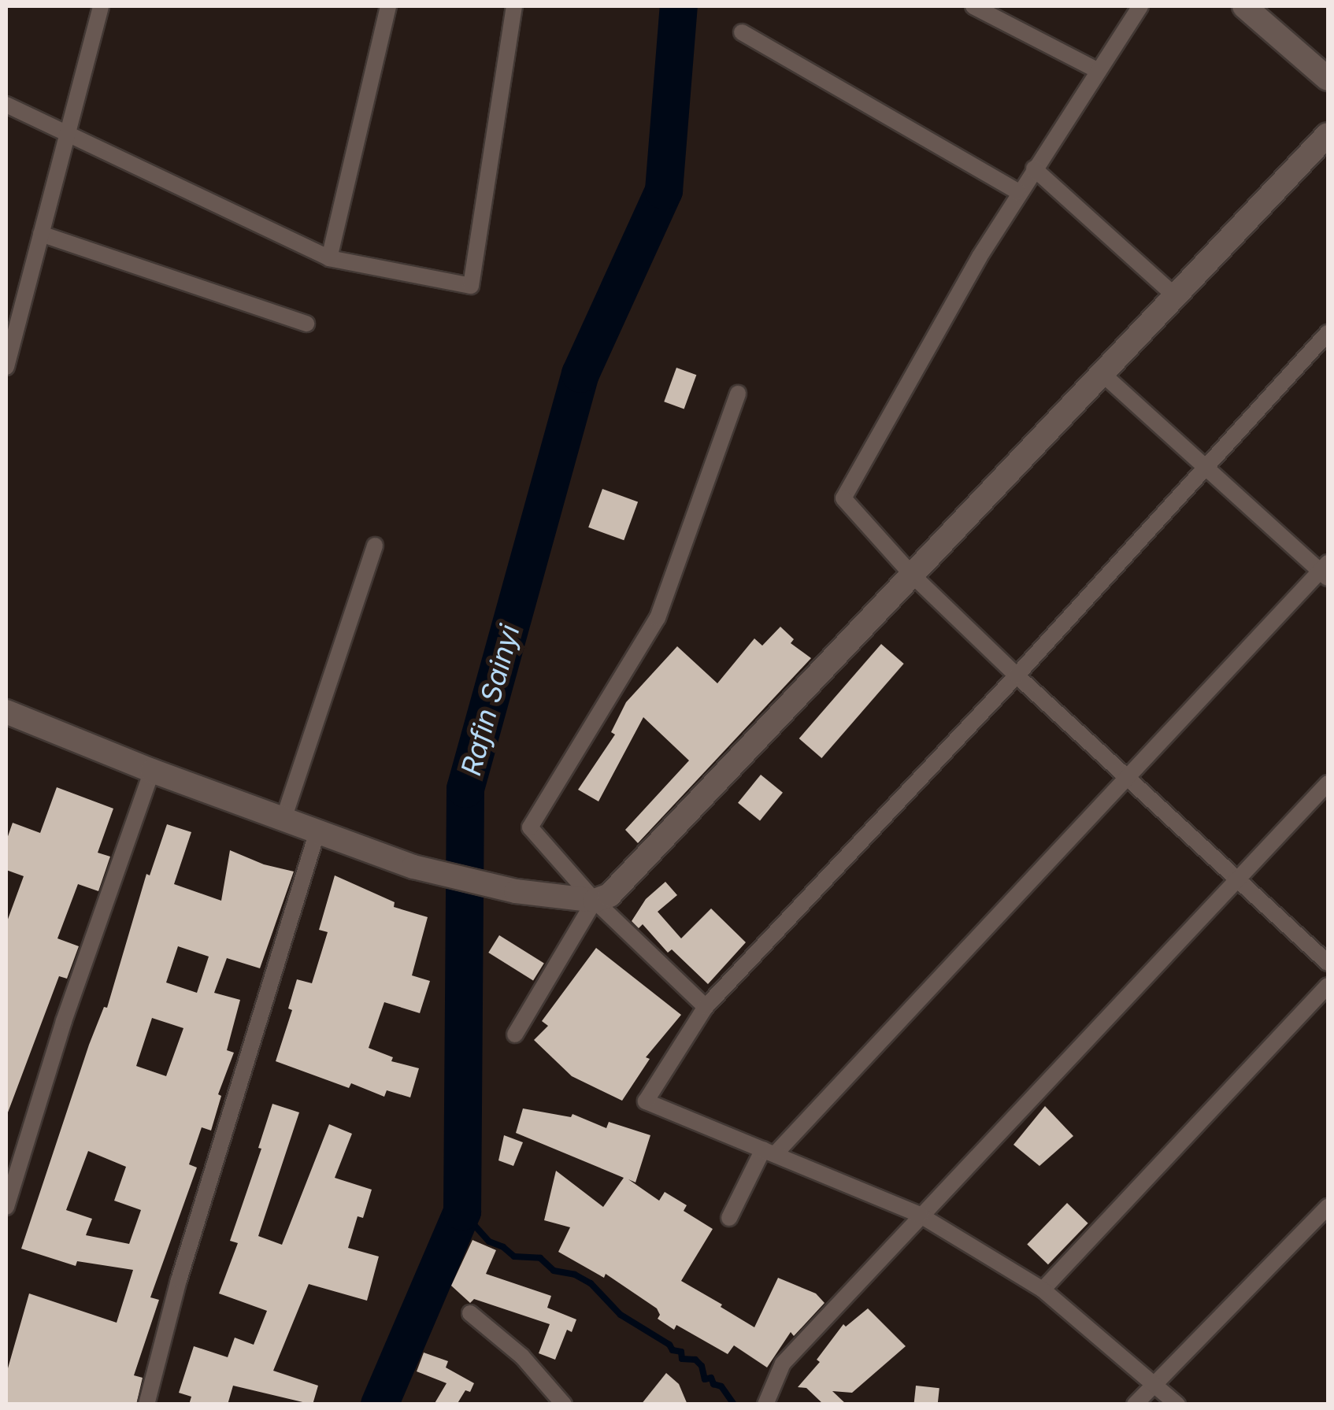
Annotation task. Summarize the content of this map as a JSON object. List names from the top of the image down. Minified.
{"water":["Rafin Sainyi"]}
